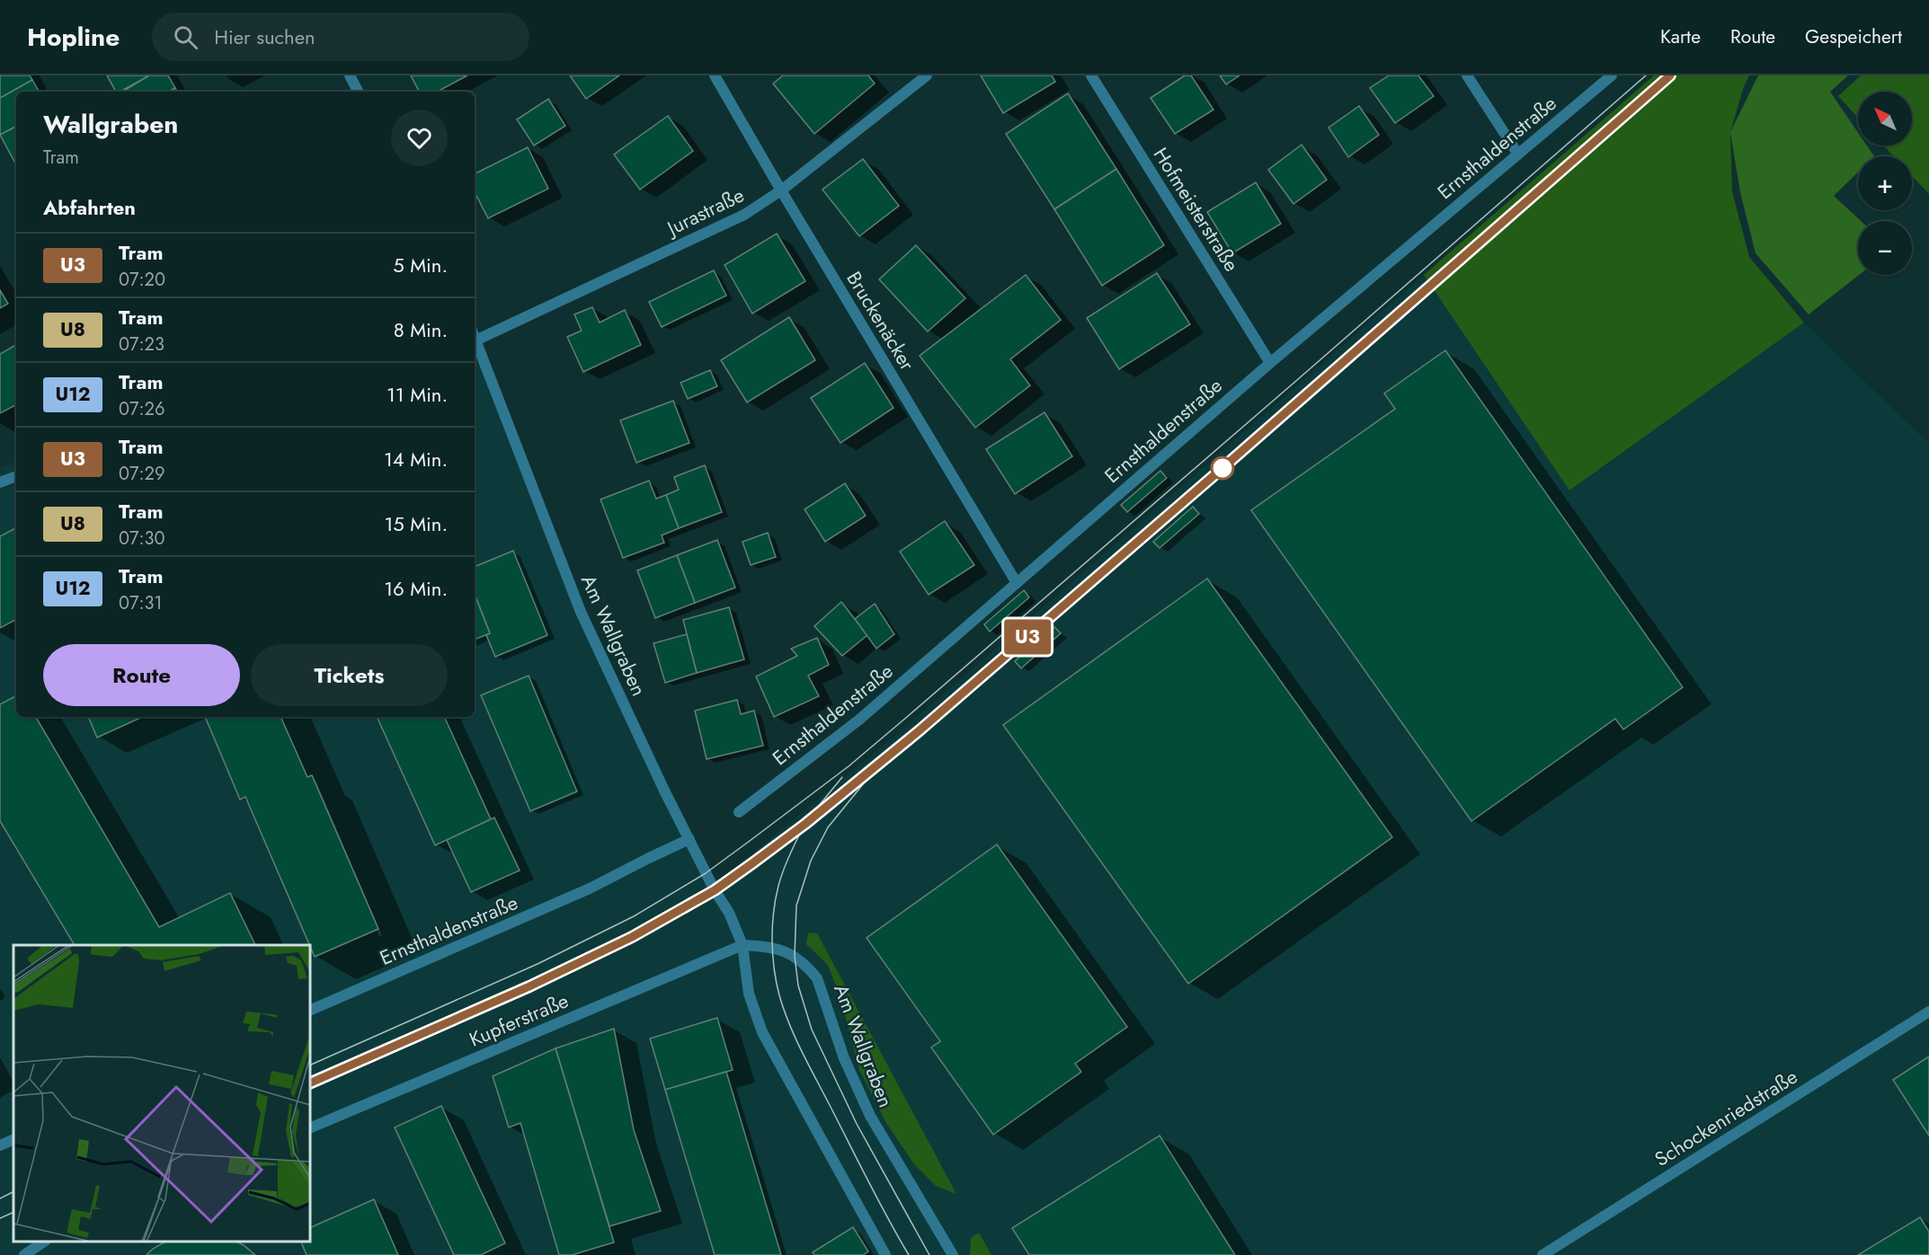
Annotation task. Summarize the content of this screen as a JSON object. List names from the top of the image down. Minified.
{"streets":{"street":["Ernsthaldenstraße","Hofmeisterstraße","Jurastraße","Bruckenäcker","Am Wallgraben","Kupferstraße","Schockenriedstraße"]},"crossings":[["Ernsthaldenstraße","Hofmeisterstraße"],["Ernsthaldenstraße","Bruckenäcker"],["Ernsthaldenstraße","Am Wallgraben"],["Jurastraße","Bruckenäcker"],["Am Wallgraben","Kupferstraße"]],"lines":["tram line U3"],"north":"top left","page":{"header":"Hopline","search":"Hier suchen","nav":["Karte","Route","Gespeichert"],"on_map":"U3","map_buttons":["+","−"],"heading":[["Wallgraben","Tram"],"Abfahrten"],"list":[{"mark":"U3","name":"Tram","note":"07:20","value":"5 Min."},{"mark":"U8","name":"Tram","note":"07:23","value":"8 Min."},{"mark":"U12","name":"Tram","note":"07:26","value":"11 Min."},{"mark":"U3","name":"Tram","note":"07:29","value":"14 Min."},{"mark":"U8","name":"Tram","note":"07:30","value":"15 Min."},{"mark":"U12","name":"Tram","note":"07:31","value":"16 Min."}],"buttons":["Route","Tickets"]}}
